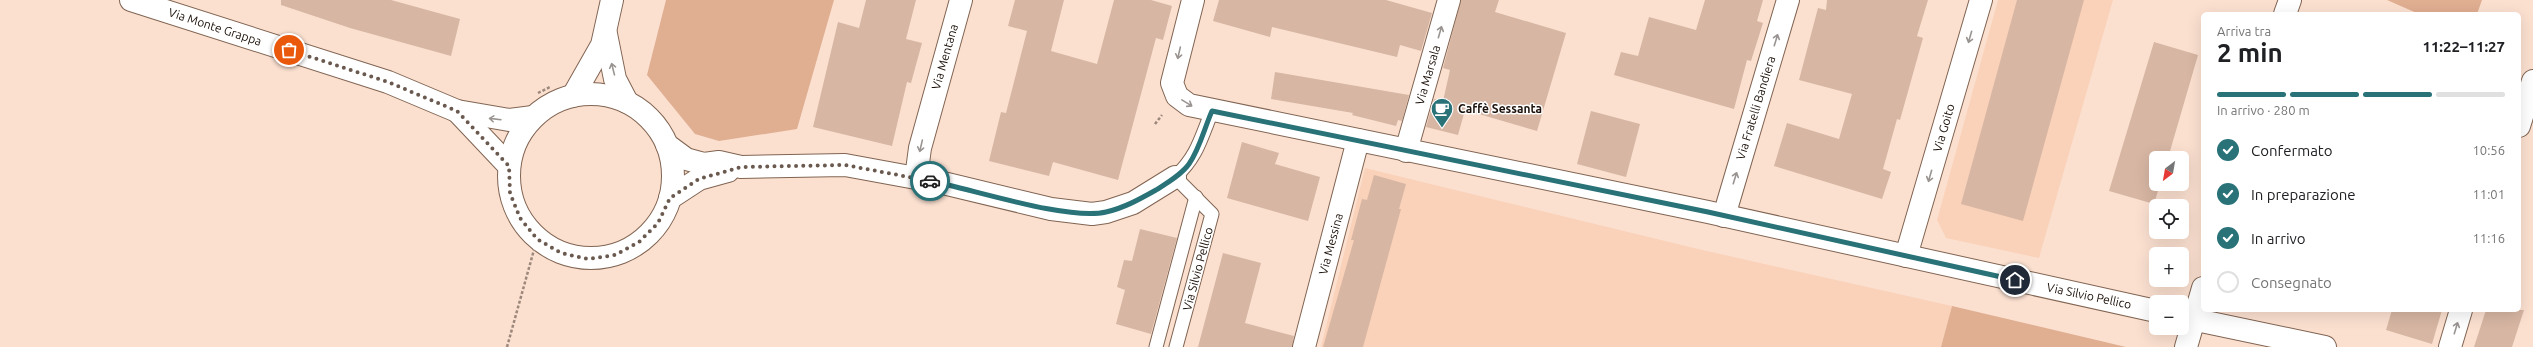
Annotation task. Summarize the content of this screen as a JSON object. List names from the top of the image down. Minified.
{"streets":{"street":["Via Monte Grappa","Via Mentana","Via Marsala","Via Fratelli Bandiera","Via Goito","Via Messina","Via Silvio Pellico"]},"crossings":[["Via Marsala","Via Silvio Pellico"],["Via Fratelli Bandiera","Via Silvio Pellico"],["Via Goito","Via Silvio Pellico"],["Via Messina","Via Silvio Pellico"]],"one_way":["Via Mentana","Via Marsala","Via Fratelli Bandiera","Via Goito"],"places":{"cafe":["Caffè Sessanta"]},"north":"bottom left","page":{"heading":["2 min","Arriva tra","11:22–11:27"],"bar":"In arrivo · 280 m","list":[["Confermato","10:56"],["In preparazione","11:01"],["In arrivo","11:16"],"Consegnato"],"map_buttons":["+","−"]}}
